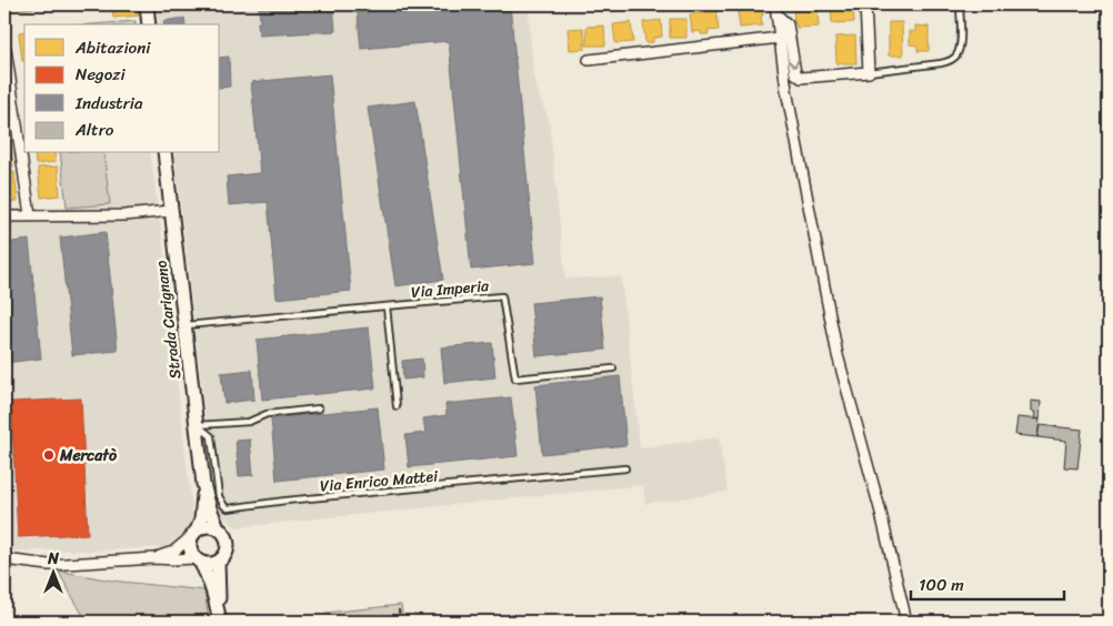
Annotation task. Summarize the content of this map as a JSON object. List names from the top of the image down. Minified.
{"streets":{"street":["Strada Carignano"],"lane":["Via Imperia","Via Enrico Mattei"]},"crossings":[["Via Imperia","Strada Carignano"],["Strada Carignano","Via Enrico Mattei"]],"places":["Mercatò"],"legend":["Abitazioni","Negozi","Industria","Altro"],"scale_bar":"100 m","north":"top"}
